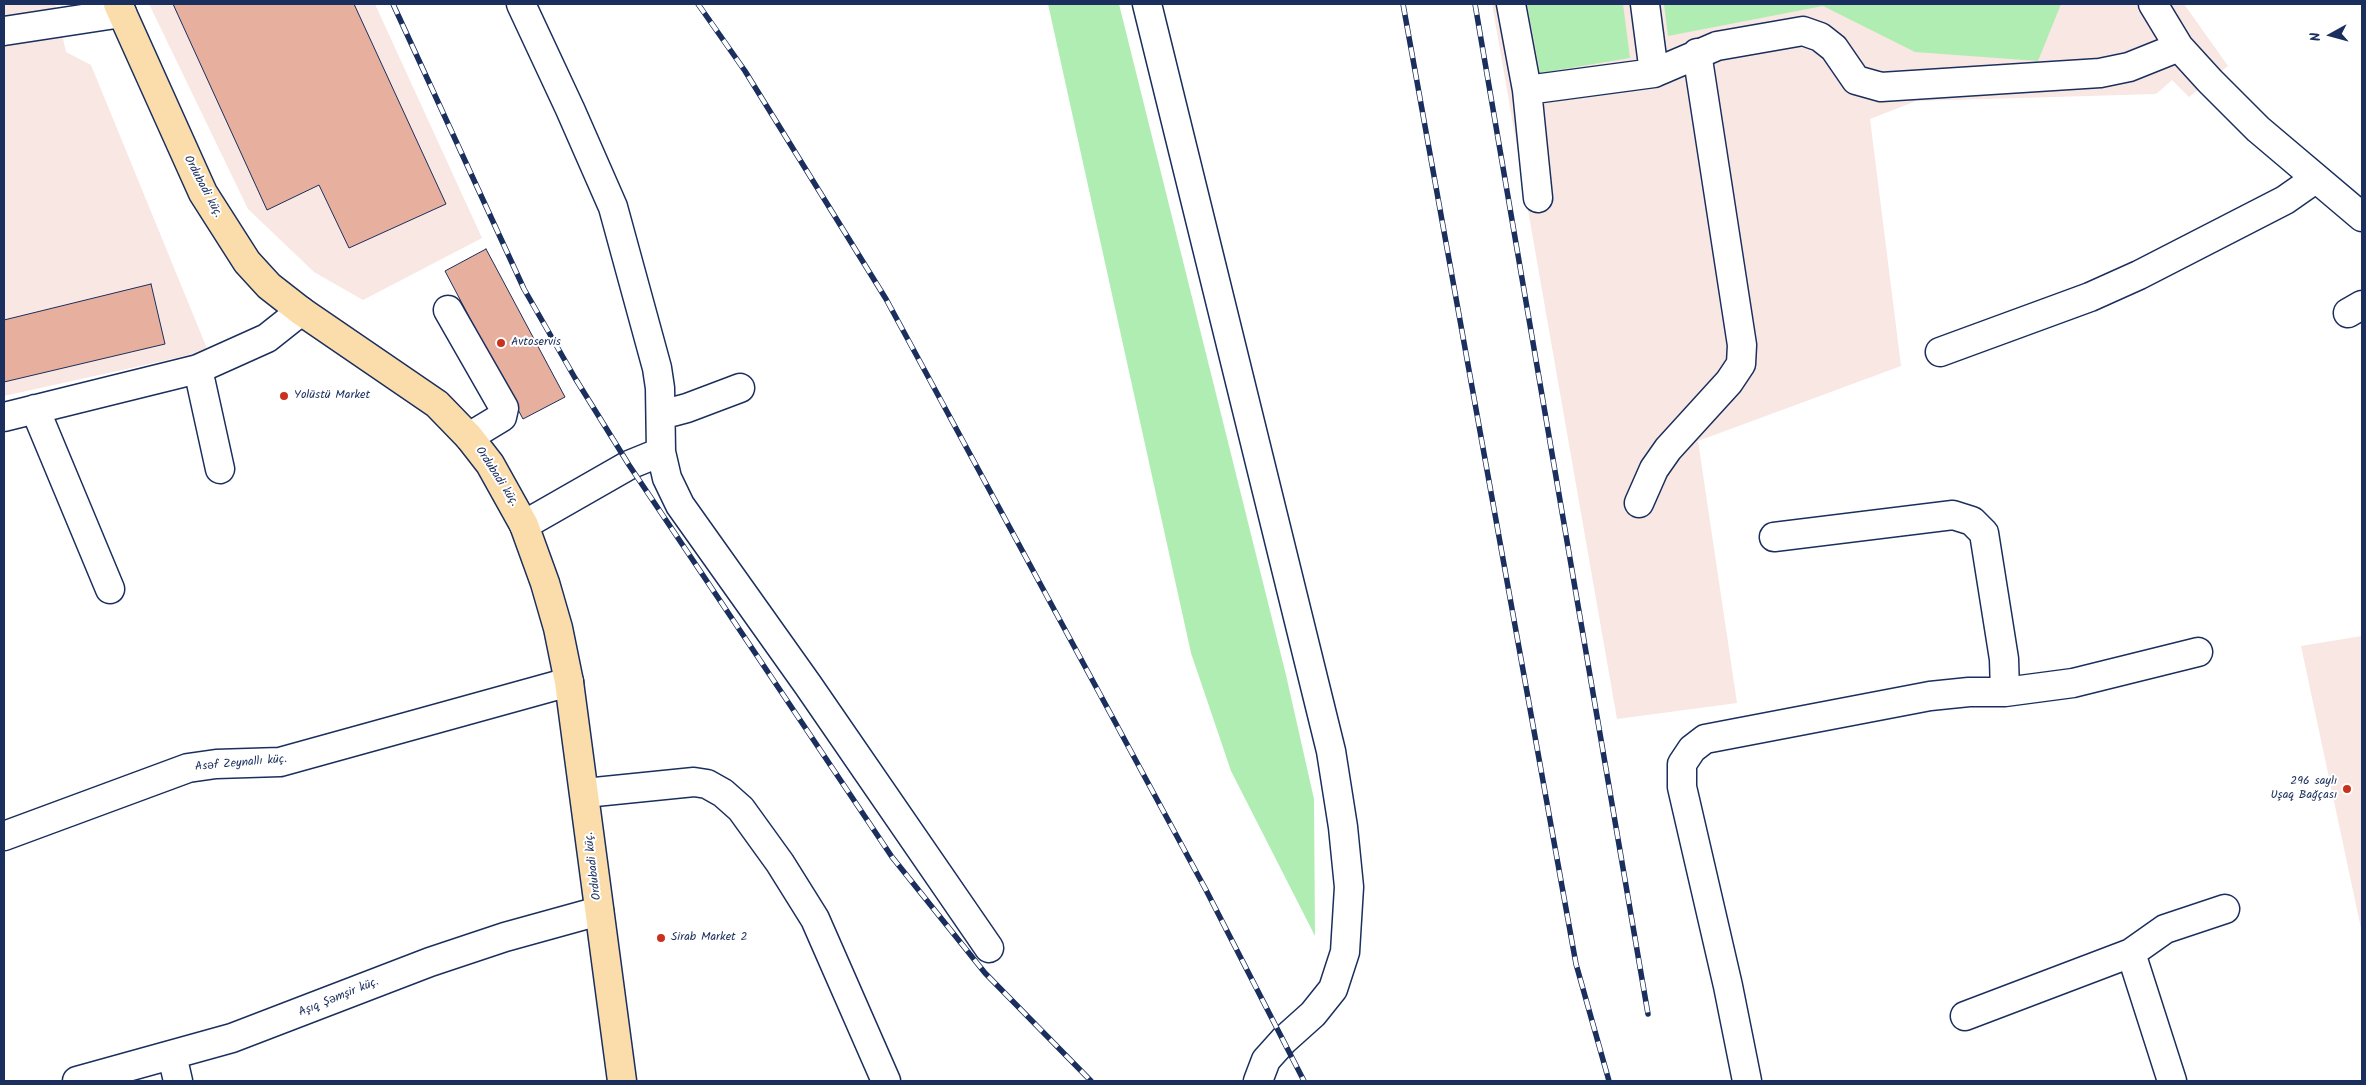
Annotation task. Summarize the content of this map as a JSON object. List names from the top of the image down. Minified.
{"streets":{"main road":["Ordubadi küç."],"street":["Asəf Zeynallı küç.","Aşıq Şəmşir küç."]},"crossings":[["Ordubadi küç.","Asəf Zeynallı küç."],["Ordubadi küç.","Aşıq Şəmşir küç."]],"places":["Avtoservis","Yolüstü Market","296 saylı Uşaq Bağçası","Sirab Market 2"],"north":"left"}
